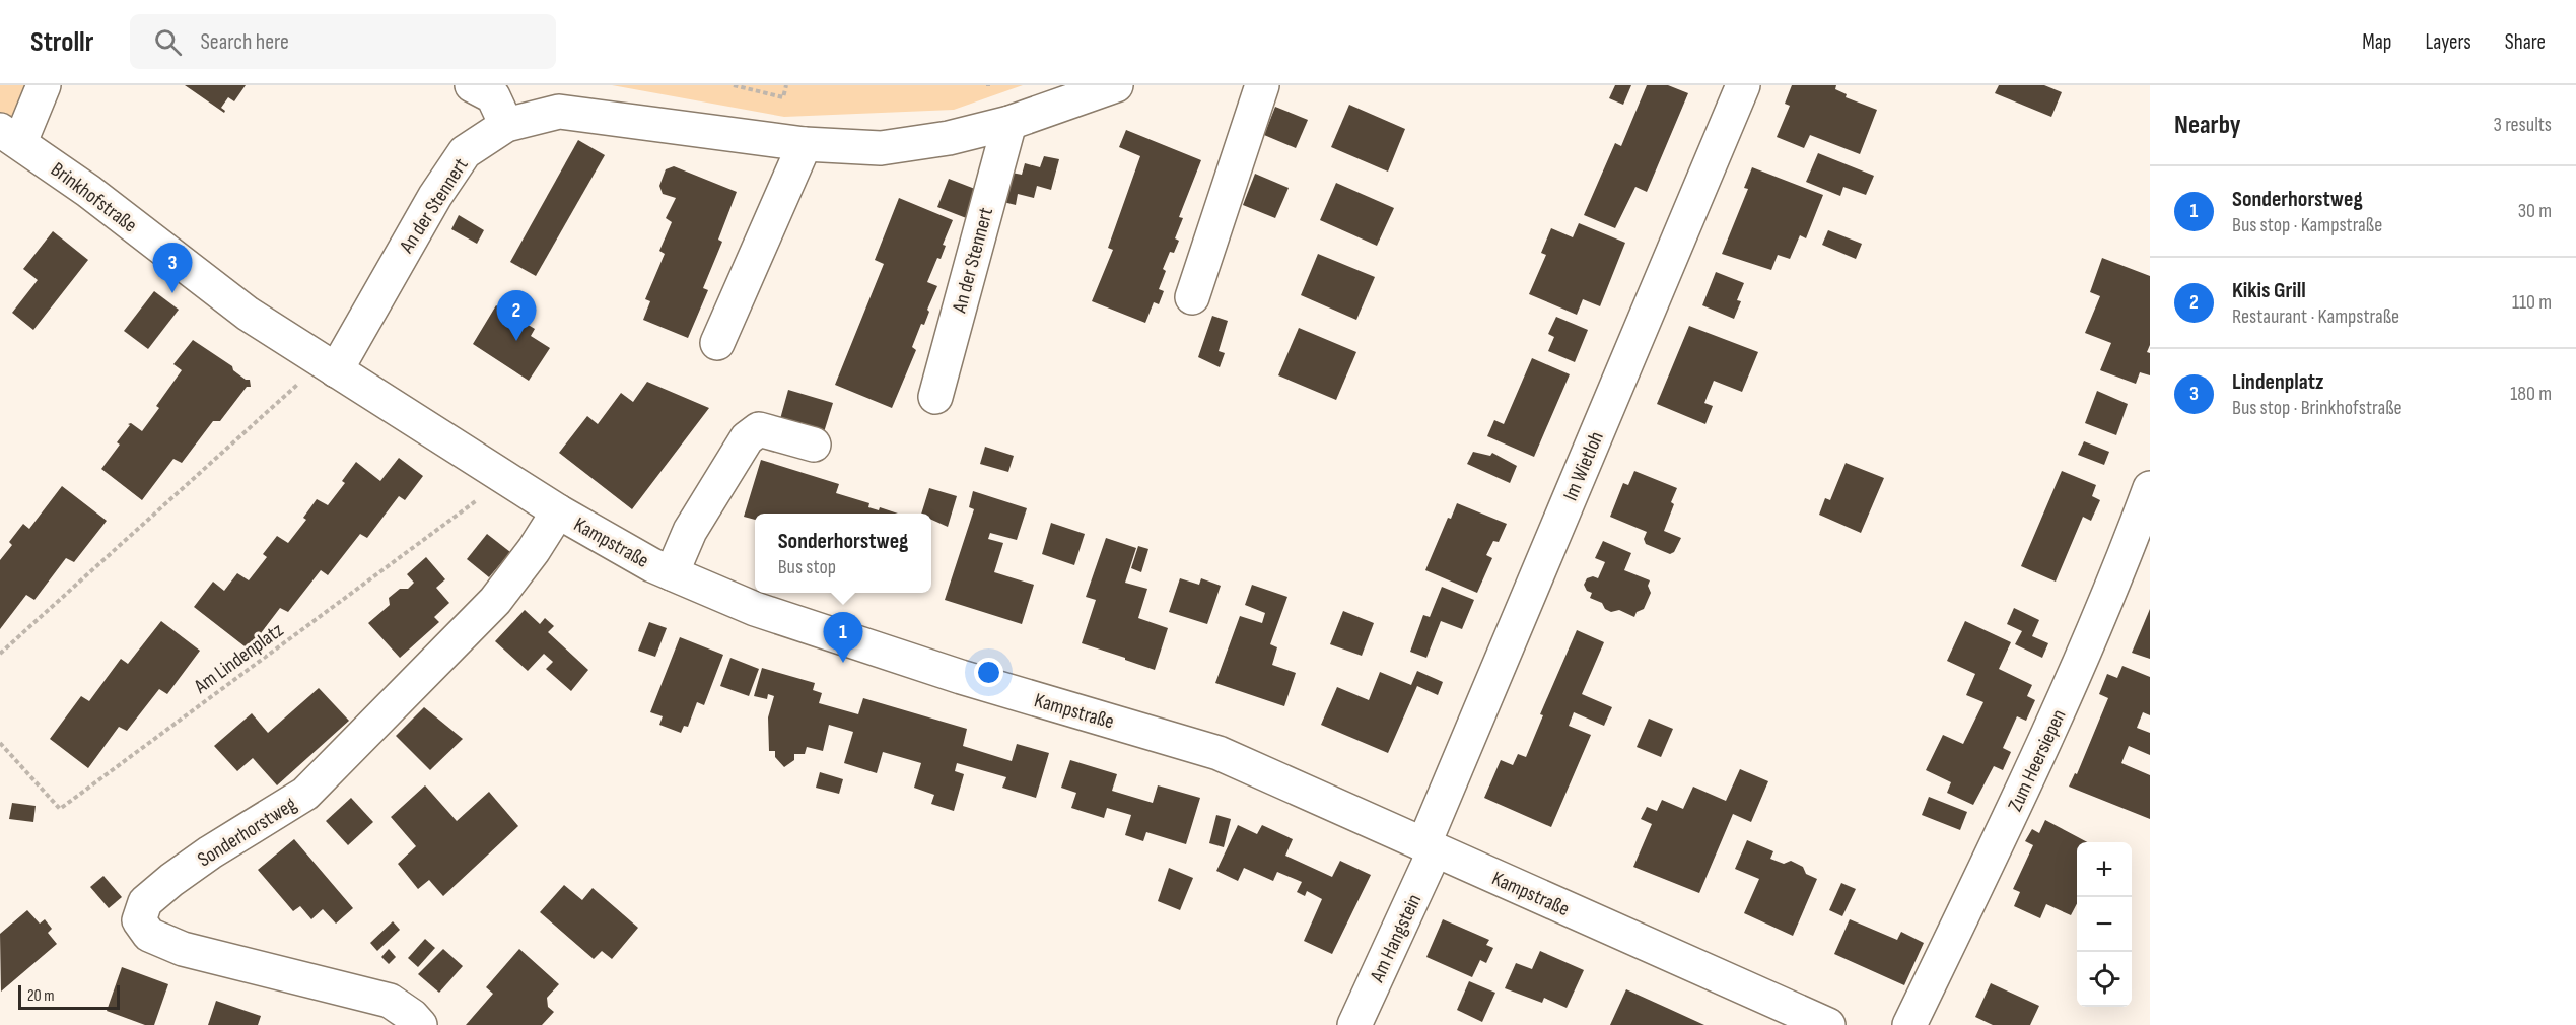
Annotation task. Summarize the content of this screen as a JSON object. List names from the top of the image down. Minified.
{"streets":{"street":["Brinkhofstraße","An der Stennert","Im Wietloh","Kampstraße","Zum Heersiepen","Sonderhorstweg","Am Hangstein"],"path":["Am Lindenplatz"]},"crossings":[["Brinkhofstraße","An der Stennert"],["Brinkhofstraße","Kampstraße"],["An der Stennert","Kampstraße"],["Im Wietloh","Kampstraße"],["Im Wietloh","Am Hangstein"],["Kampstraße","Am Lindenplatz"],["Kampstraße","Sonderhorstweg"],["Kampstraße","Am Hangstein"]],"scale_bar":"20 m","page":{"header":"Strollr","search":"Search here","nav":["Map","Layers","Share"],"heading":["Nearby","3 results"],"list":[{"mark":"1","name":"Sonderhorstweg","note":"Bus stop · Kampstraße","value":"30 m"},{"mark":"2","name":"Kikis Grill","note":"Restaurant · Kampstraße","value":"110 m"},{"mark":"3","name":"Lindenplatz","note":"Bus stop · Brinkhofstraße","value":"180 m"}],"pins":["3","2","1"],"popup":["Sonderhorstweg","Bus stop"],"map_buttons":["+","−"],"scale":"20 m"}}
